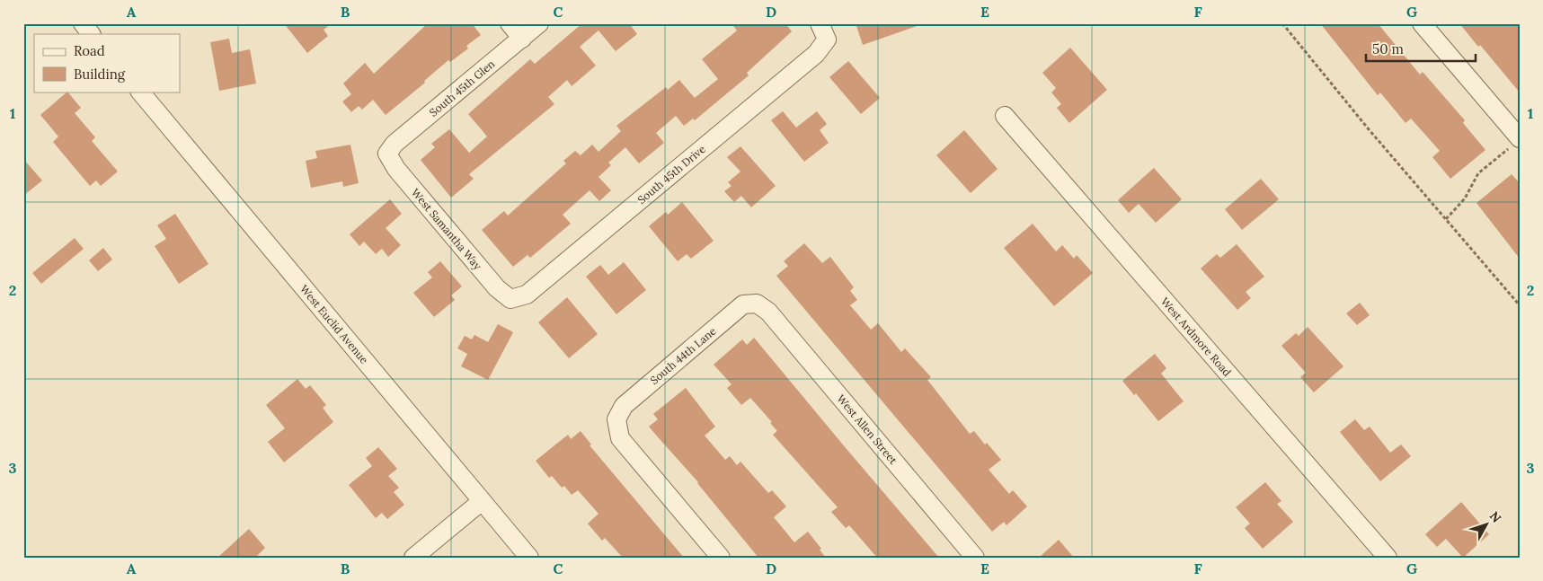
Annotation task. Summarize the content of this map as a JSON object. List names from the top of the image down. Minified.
{"streets":{"street":["South 45th Glen","South 45th Drive","West Samantha Way","West Euclid Avenue","West Ardmore Road","South 44th Lane","West Allen Street"]},"crossings":[["South 45th Glen","West Samantha Way"],["South 45th Drive","West Samantha Way"],["South 44th Lane","West Allen Street"]],"legend":["Road","Building"],"scale_bar":"50 m","north":"top right","grid":{"columns":["A","B","C","D","E","F","G"],"rows":["1","2","3"]}}
